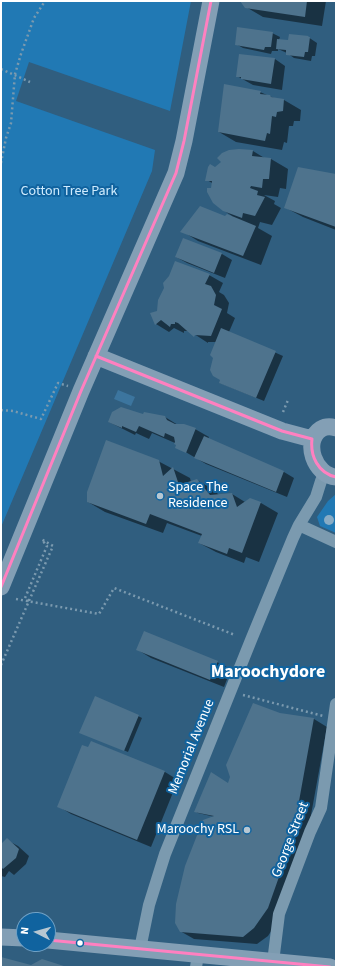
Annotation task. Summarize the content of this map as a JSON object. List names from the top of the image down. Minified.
{"streets":{"street":["Memorial Avenue","George Street"]},"districts":["Maroochydore"],"parks":["Cotton Tree Park"],"places":["Space The Residence","Maroochy RSL"],"north":"left"}
